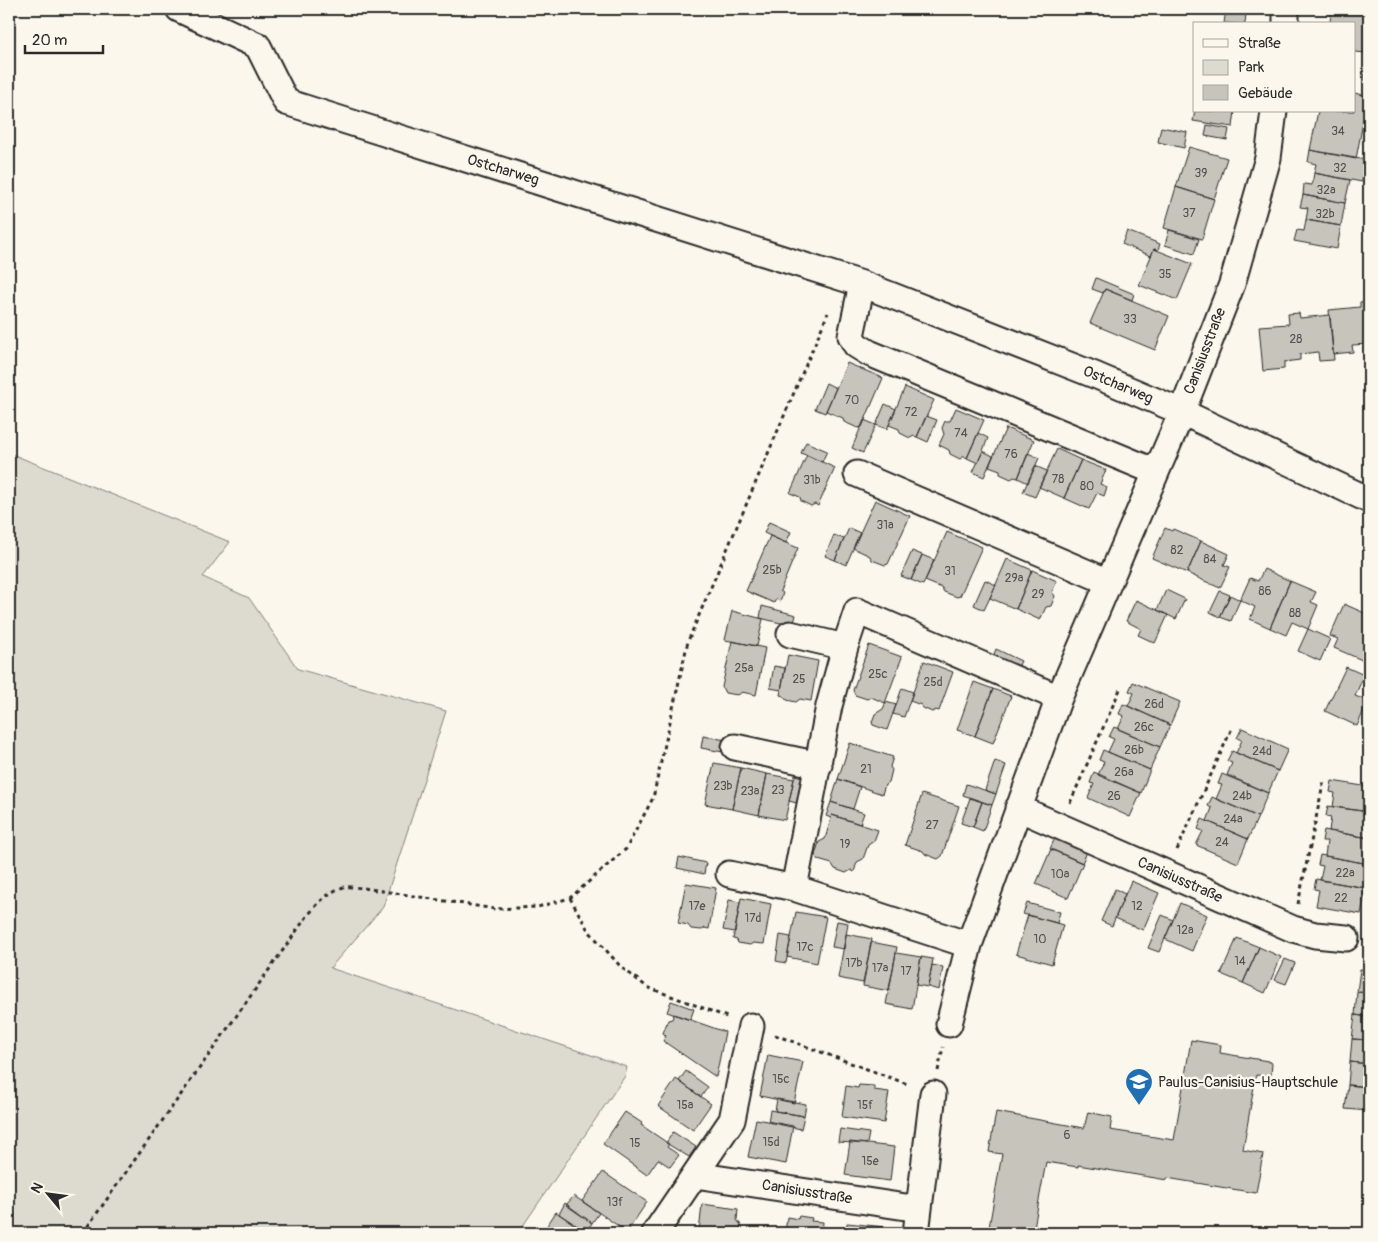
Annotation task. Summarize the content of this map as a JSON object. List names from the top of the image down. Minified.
{"streets":{"street":["Ostcharweg","Canisiusstraße"]},"crossings":[["Ostcharweg","Canisiusstraße"]],"places":{"school or university":["Paulus-Canisius-Hauptschule"]},"house_numbers":["34","32","39","32a","37","32b","35","33","28","70","72","74","76","78","31b","80","31a","82","84","25b","31","29a","86","29","88","25a","25c","25","25d","26d","26c","26b","24d","21","26a","23b","23","23a","26","24b","24a","27","24","19","22a","10a","22","17e","12","17d","12a","10","17c","14","17b","17a","17","15c","15a","15f","6","15d","15","15e","13f"],"legend":["Straße","Park","Gebäude"],"scale_bar":"20 m","north":"top left"}
